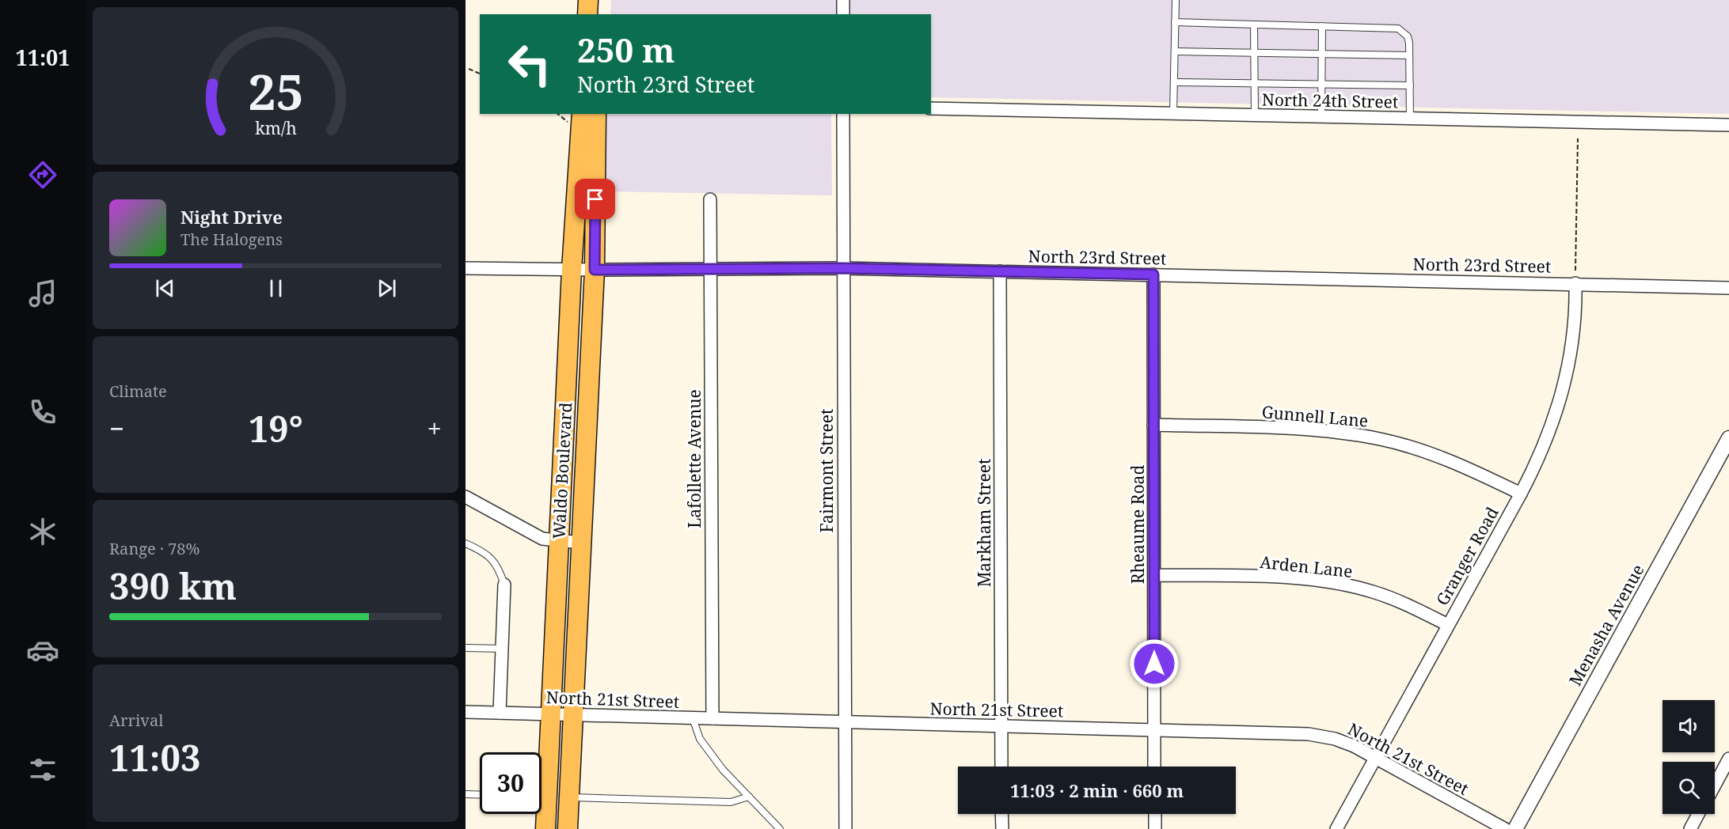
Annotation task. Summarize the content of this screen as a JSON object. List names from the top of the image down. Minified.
{"streets":{"main road":["Waldo Boulevard"],"street":["North 24th Street","North 23rd Street","Gunnell Lane","Lafollette Avenue","Fairmont Street","Markham Street","Rheaume Road","Granger Road","Arden Lane","Menasha Avenue","North 21st Street"]},"crossings":[["North 23rd Street","Lafollette Avenue"],["North 23rd Street","Waldo Boulevard"],["North 23rd Street","Fairmont Street"],["North 23rd Street","Markham Street"],["North 23rd Street","Rheaume Road"],["North 23rd Street","Granger Road"],["Gunnell Lane","Rheaume Road"],["Gunnell Lane","Granger Road"],["Lafollette Avenue","North 21st Street"],["Waldo Boulevard","North 21st Street"],["Fairmont Street","North 21st Street"],["Markham Street","North 21st Street"],["Rheaume Road","Arden Lane"],["Rheaume Road","North 21st Street"],["Granger Road","Arden Lane"],["Granger Road","North 21st Street"]],"page":{"tabs":"11:01","turn":["250 m","North 23rd Street"],"song":["Night Drive","The Halogens"],"tile":["Climate",["Range · 78%","390 km"],["Arrival","11:03"]],"heat":["−","19°","+"],"limit":"30","trip":"11:03 · 2 min · 660 m","gauge":["25","km/h"]}}
